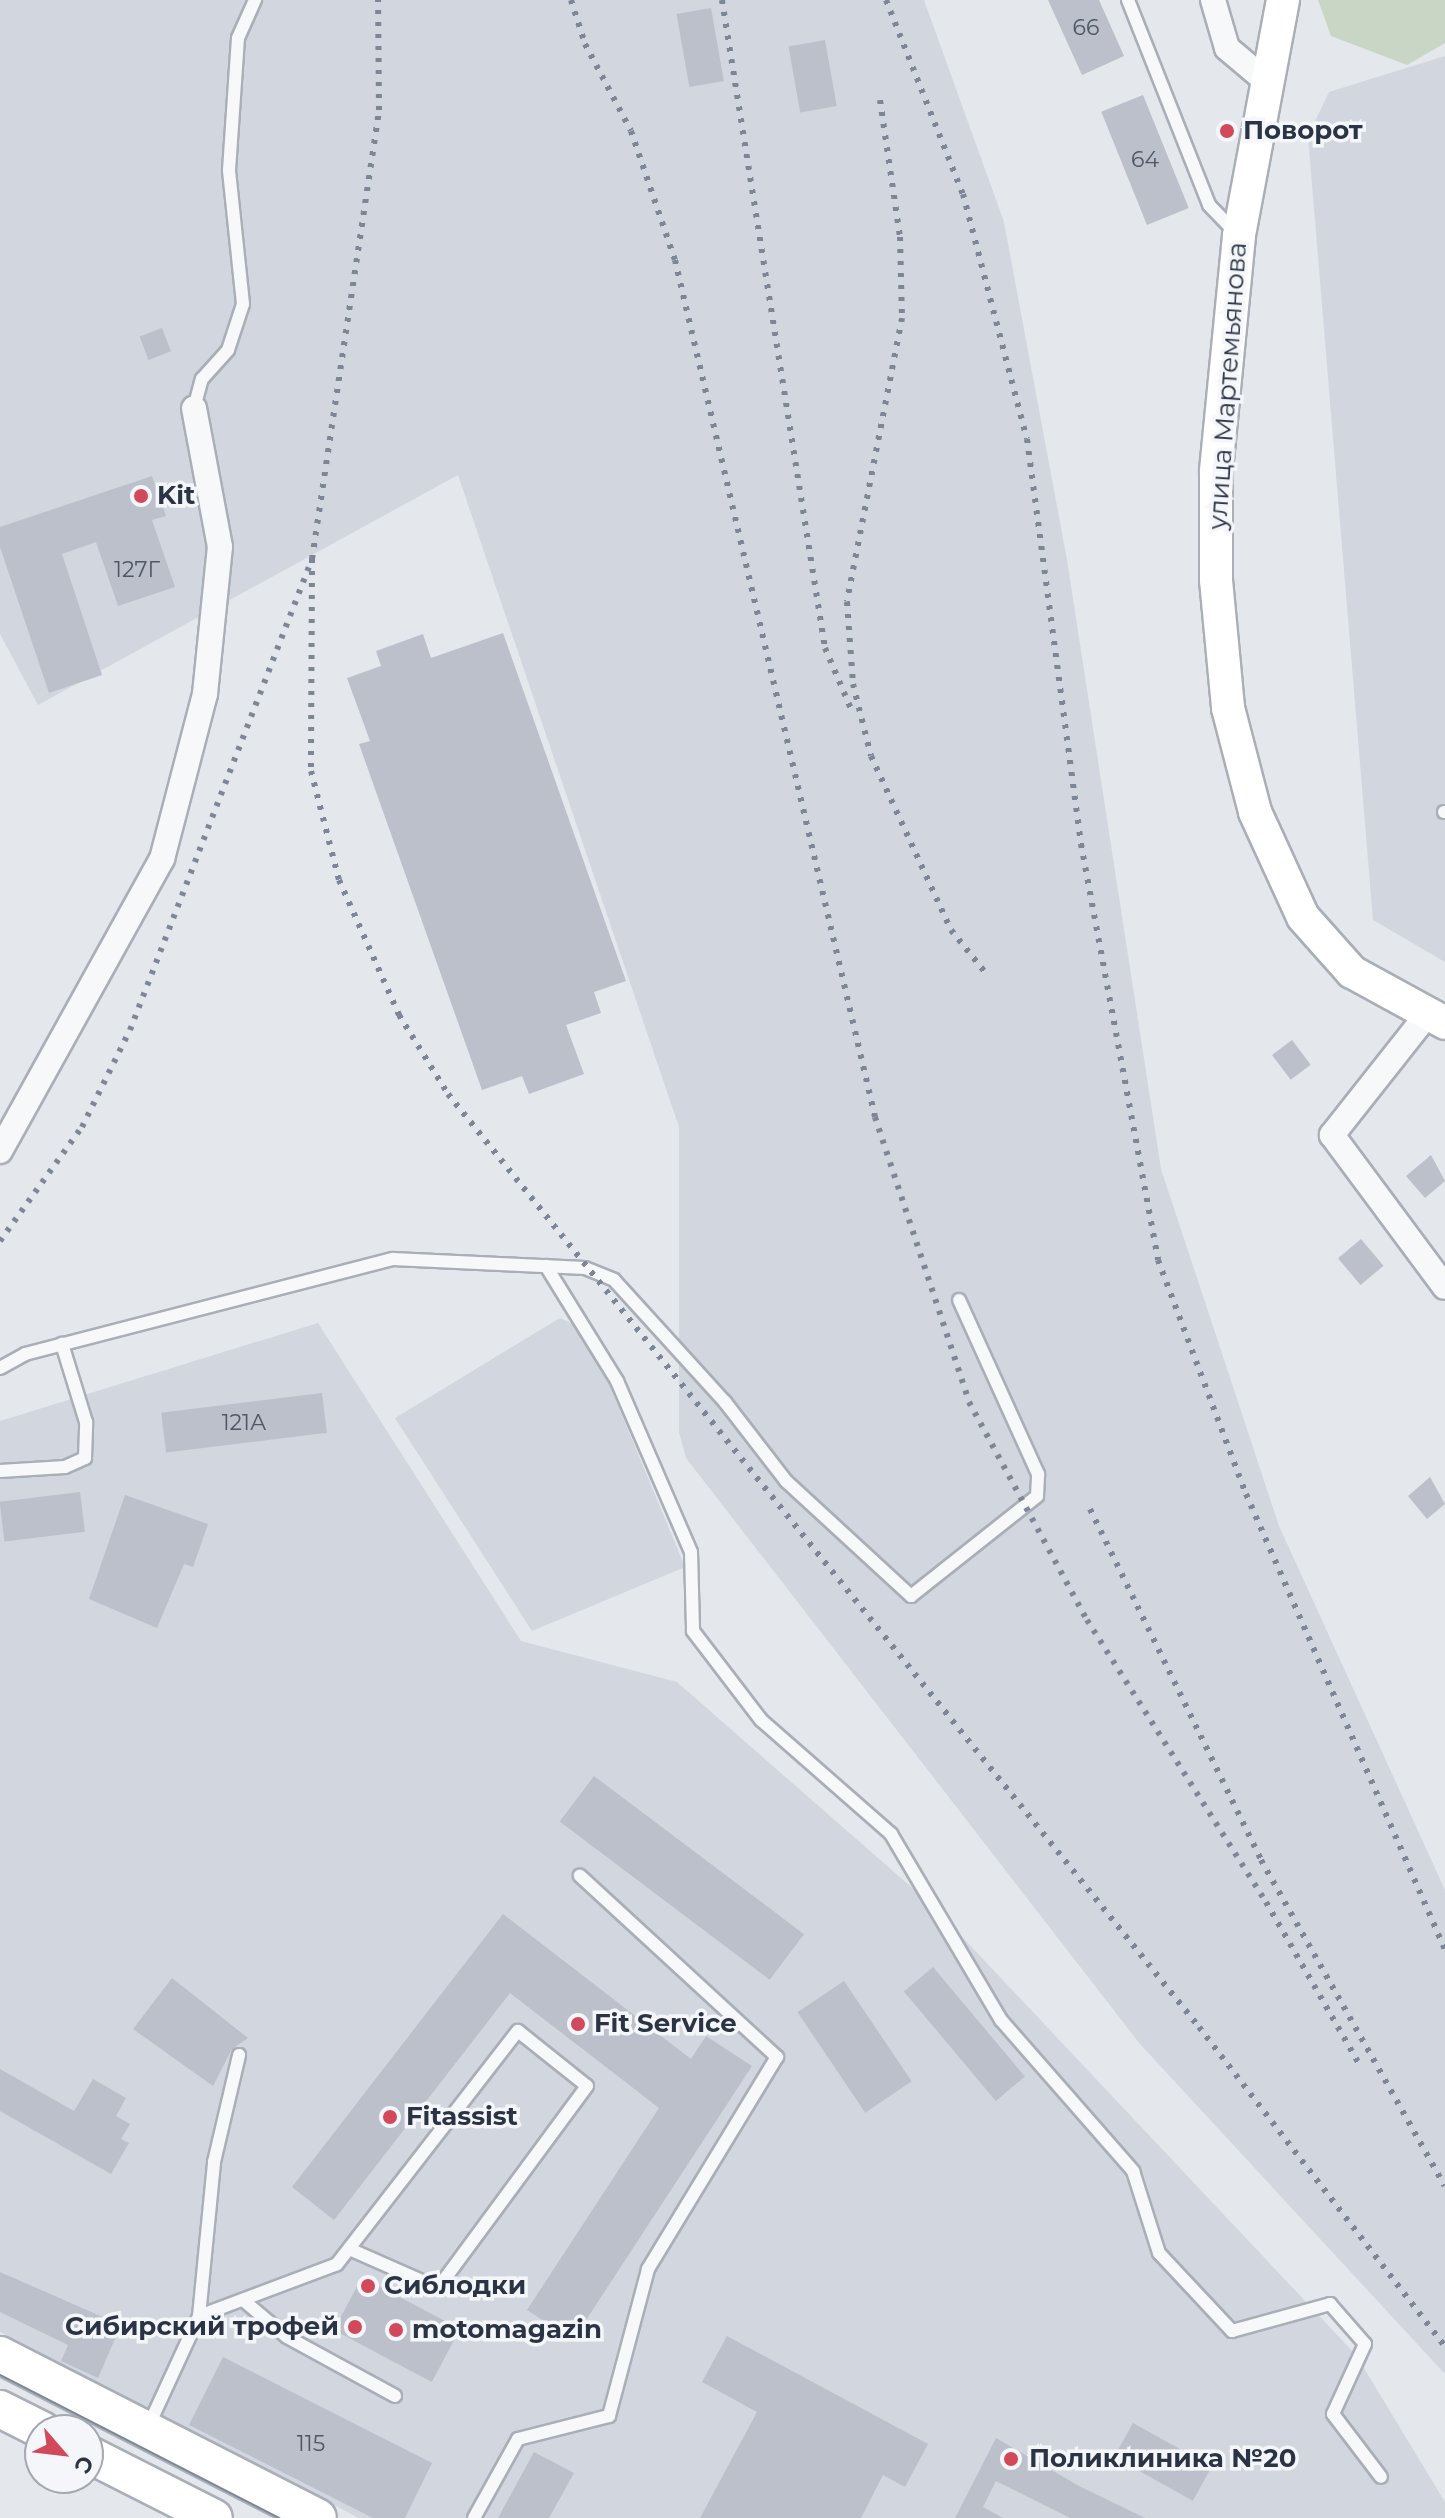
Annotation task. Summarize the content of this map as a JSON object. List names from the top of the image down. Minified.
{"streets":{"street":["улица Мартемьянова"]},"places":["Поворот","Kit","Fit Service","Fitassist","Сиблодки","Сибирский трофей","motomagazin","Поликлиника №20"],"house_numbers":["66","64","127Г","121А","115"],"north":"bottom right"}
